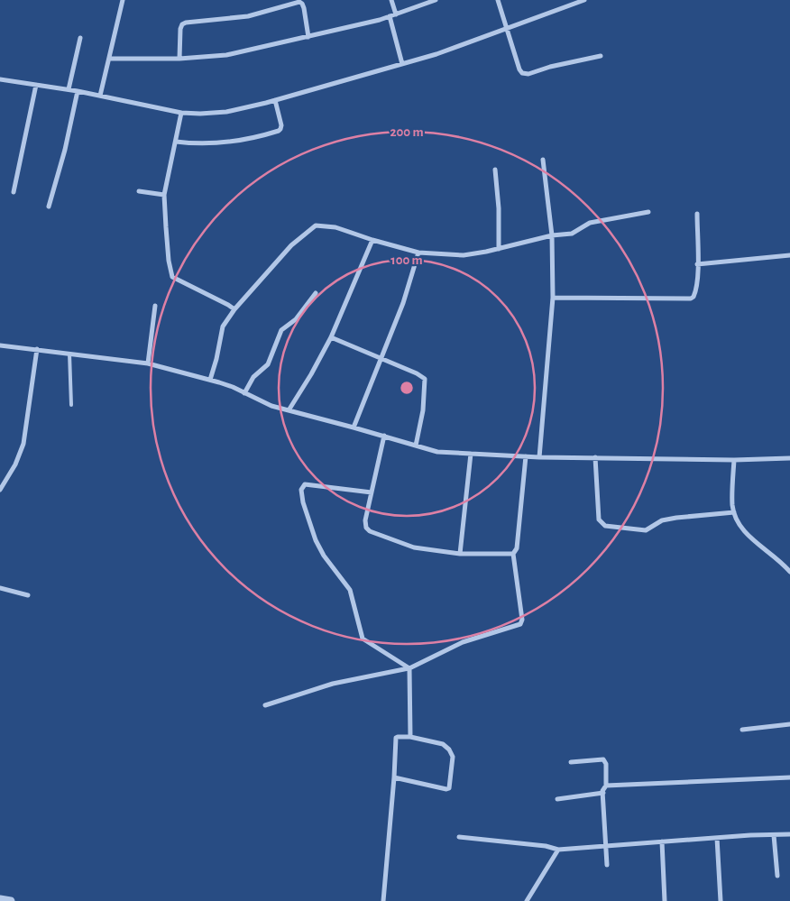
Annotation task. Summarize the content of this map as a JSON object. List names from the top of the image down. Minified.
{"rings":["200 m","100 m"]}
